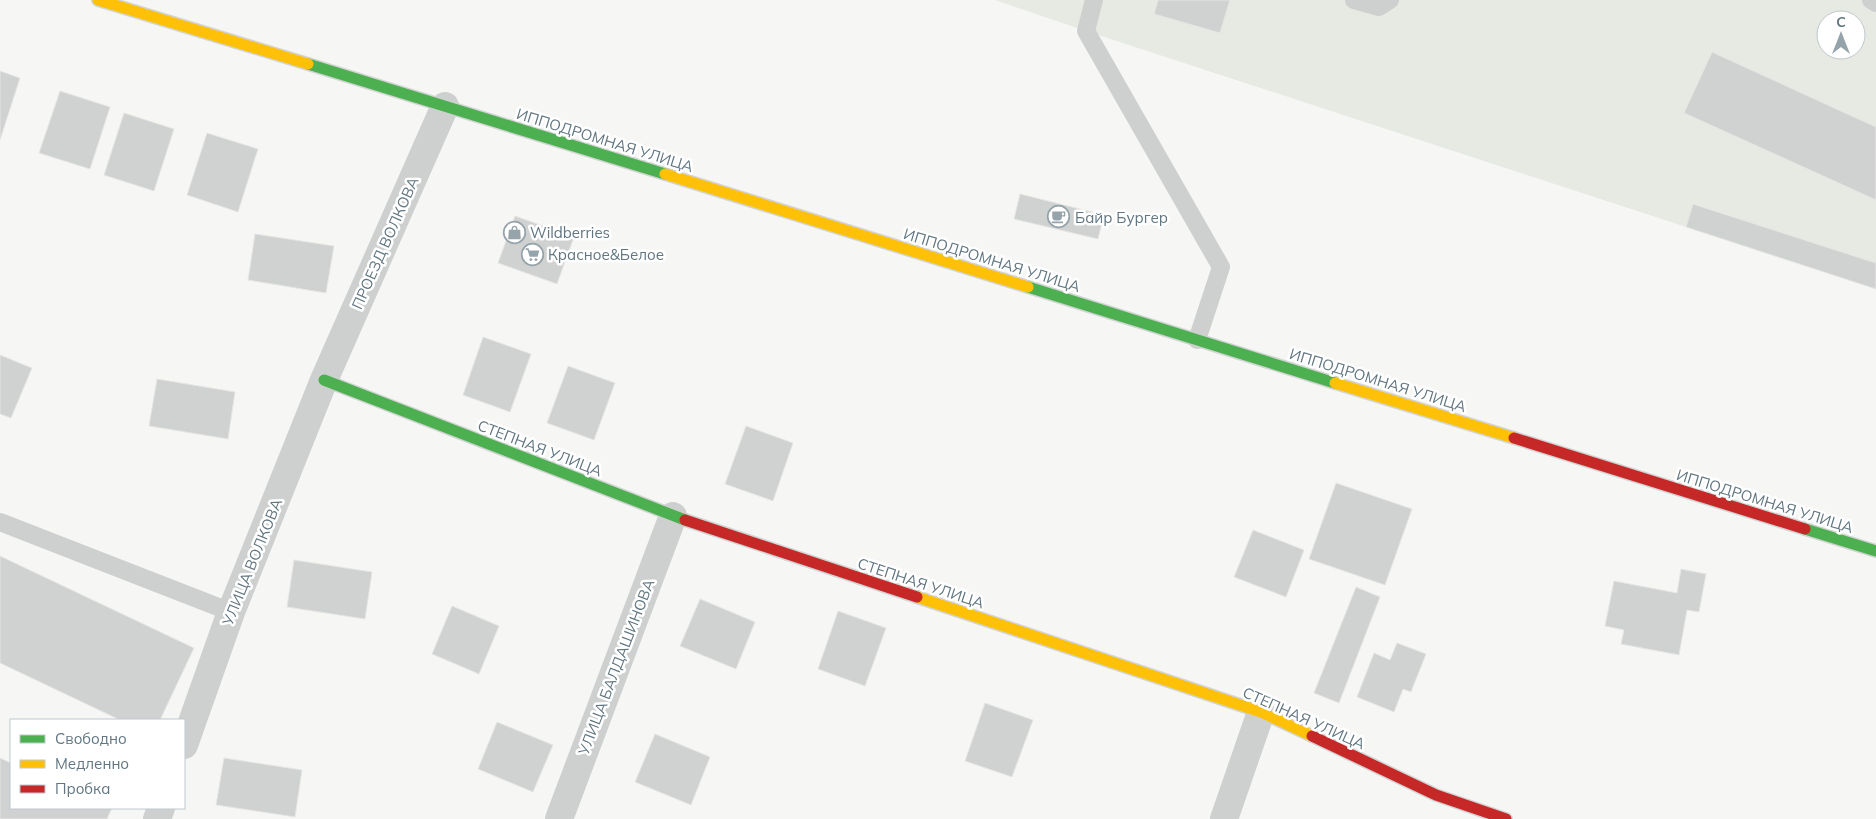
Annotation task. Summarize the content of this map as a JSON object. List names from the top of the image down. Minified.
{"streets":{"main road":["ИППОДРОМНАЯ УЛИЦА","СТЕПНАЯ УЛИЦА"],"street":["ПРОЕЗД ВОЛКОВА","УЛИЦА ВОЛКОВА","УЛИЦА БАЛДАШИНОВА"]},"crossings":[["ИППОДРОМНАЯ УЛИЦА","ПРОЕЗД ВОЛКОВА"],["ПРОЕЗД ВОЛКОВА","СТЕПНАЯ УЛИЦА"],["ПРОЕЗД ВОЛКОВА","УЛИЦА ВОЛКОВА"],["СТЕПНАЯ УЛИЦА","УЛИЦА ВОЛКОВА"],["СТЕПНАЯ УЛИЦА","УЛИЦА БАЛДАШИНОВА"]],"places":{"cafe":["Байр Бургер"],"shop":["Wildberries"],"supermarket":["Красное&Белое"]},"legend":["Свободно","Медленно","Пробка"],"north":"top"}
